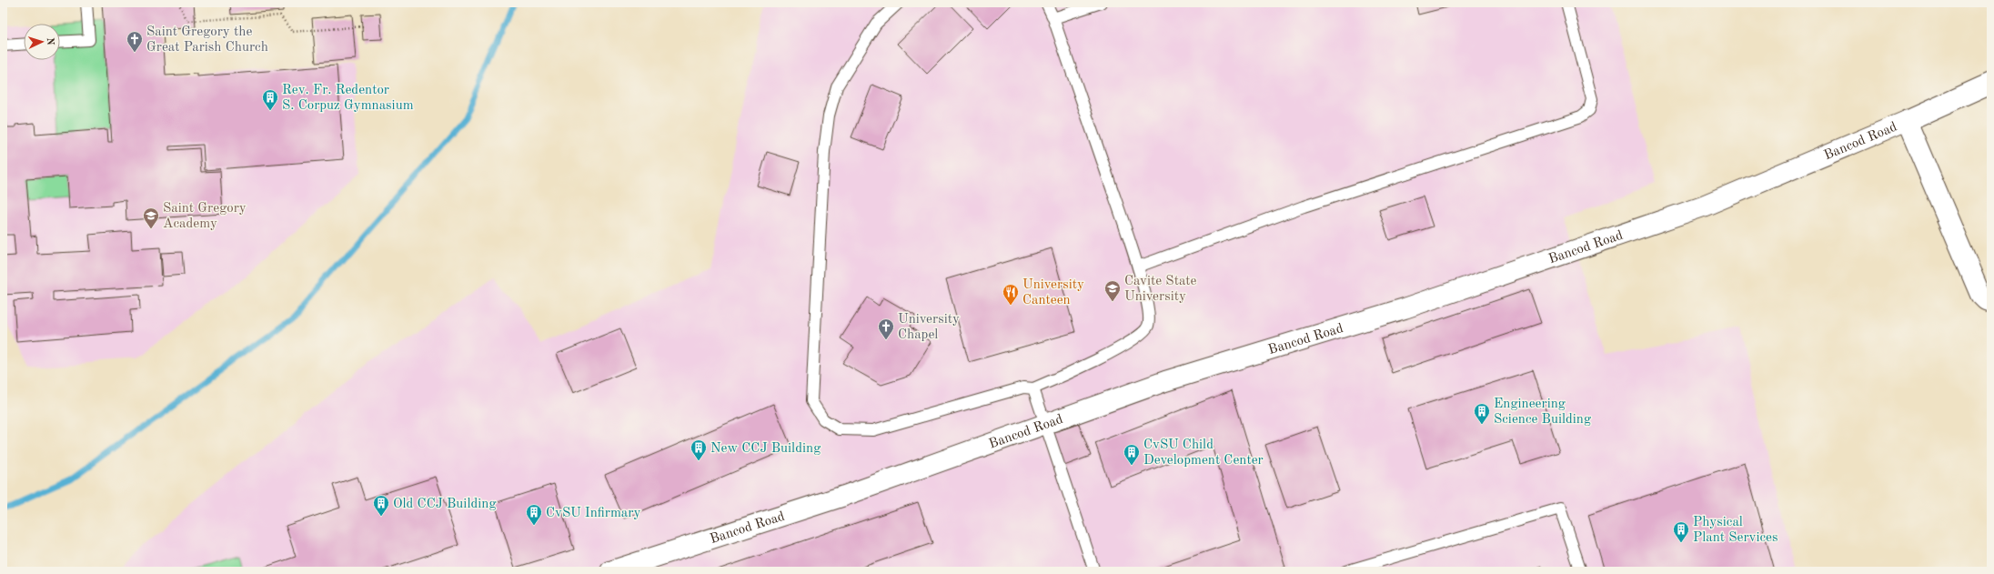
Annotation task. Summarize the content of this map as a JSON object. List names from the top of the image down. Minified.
{"streets":{"street":["Bancod Road"]},"places":{"church":["Saint Gregory the Great Parish Church","University Chapel"],"building":["Rev. Fr. Redentor S. Corpuz Gymnasium","Engineering Science Building","New CCJ Building","CvSU Child Development Center","Old CCJ Building","CvSU Infirmary","Physical Plant Services"],"school or university":["Saint Gregory Academy","Cavite State University"],"restaurant":["University Canteen"]},"north":"right"}
